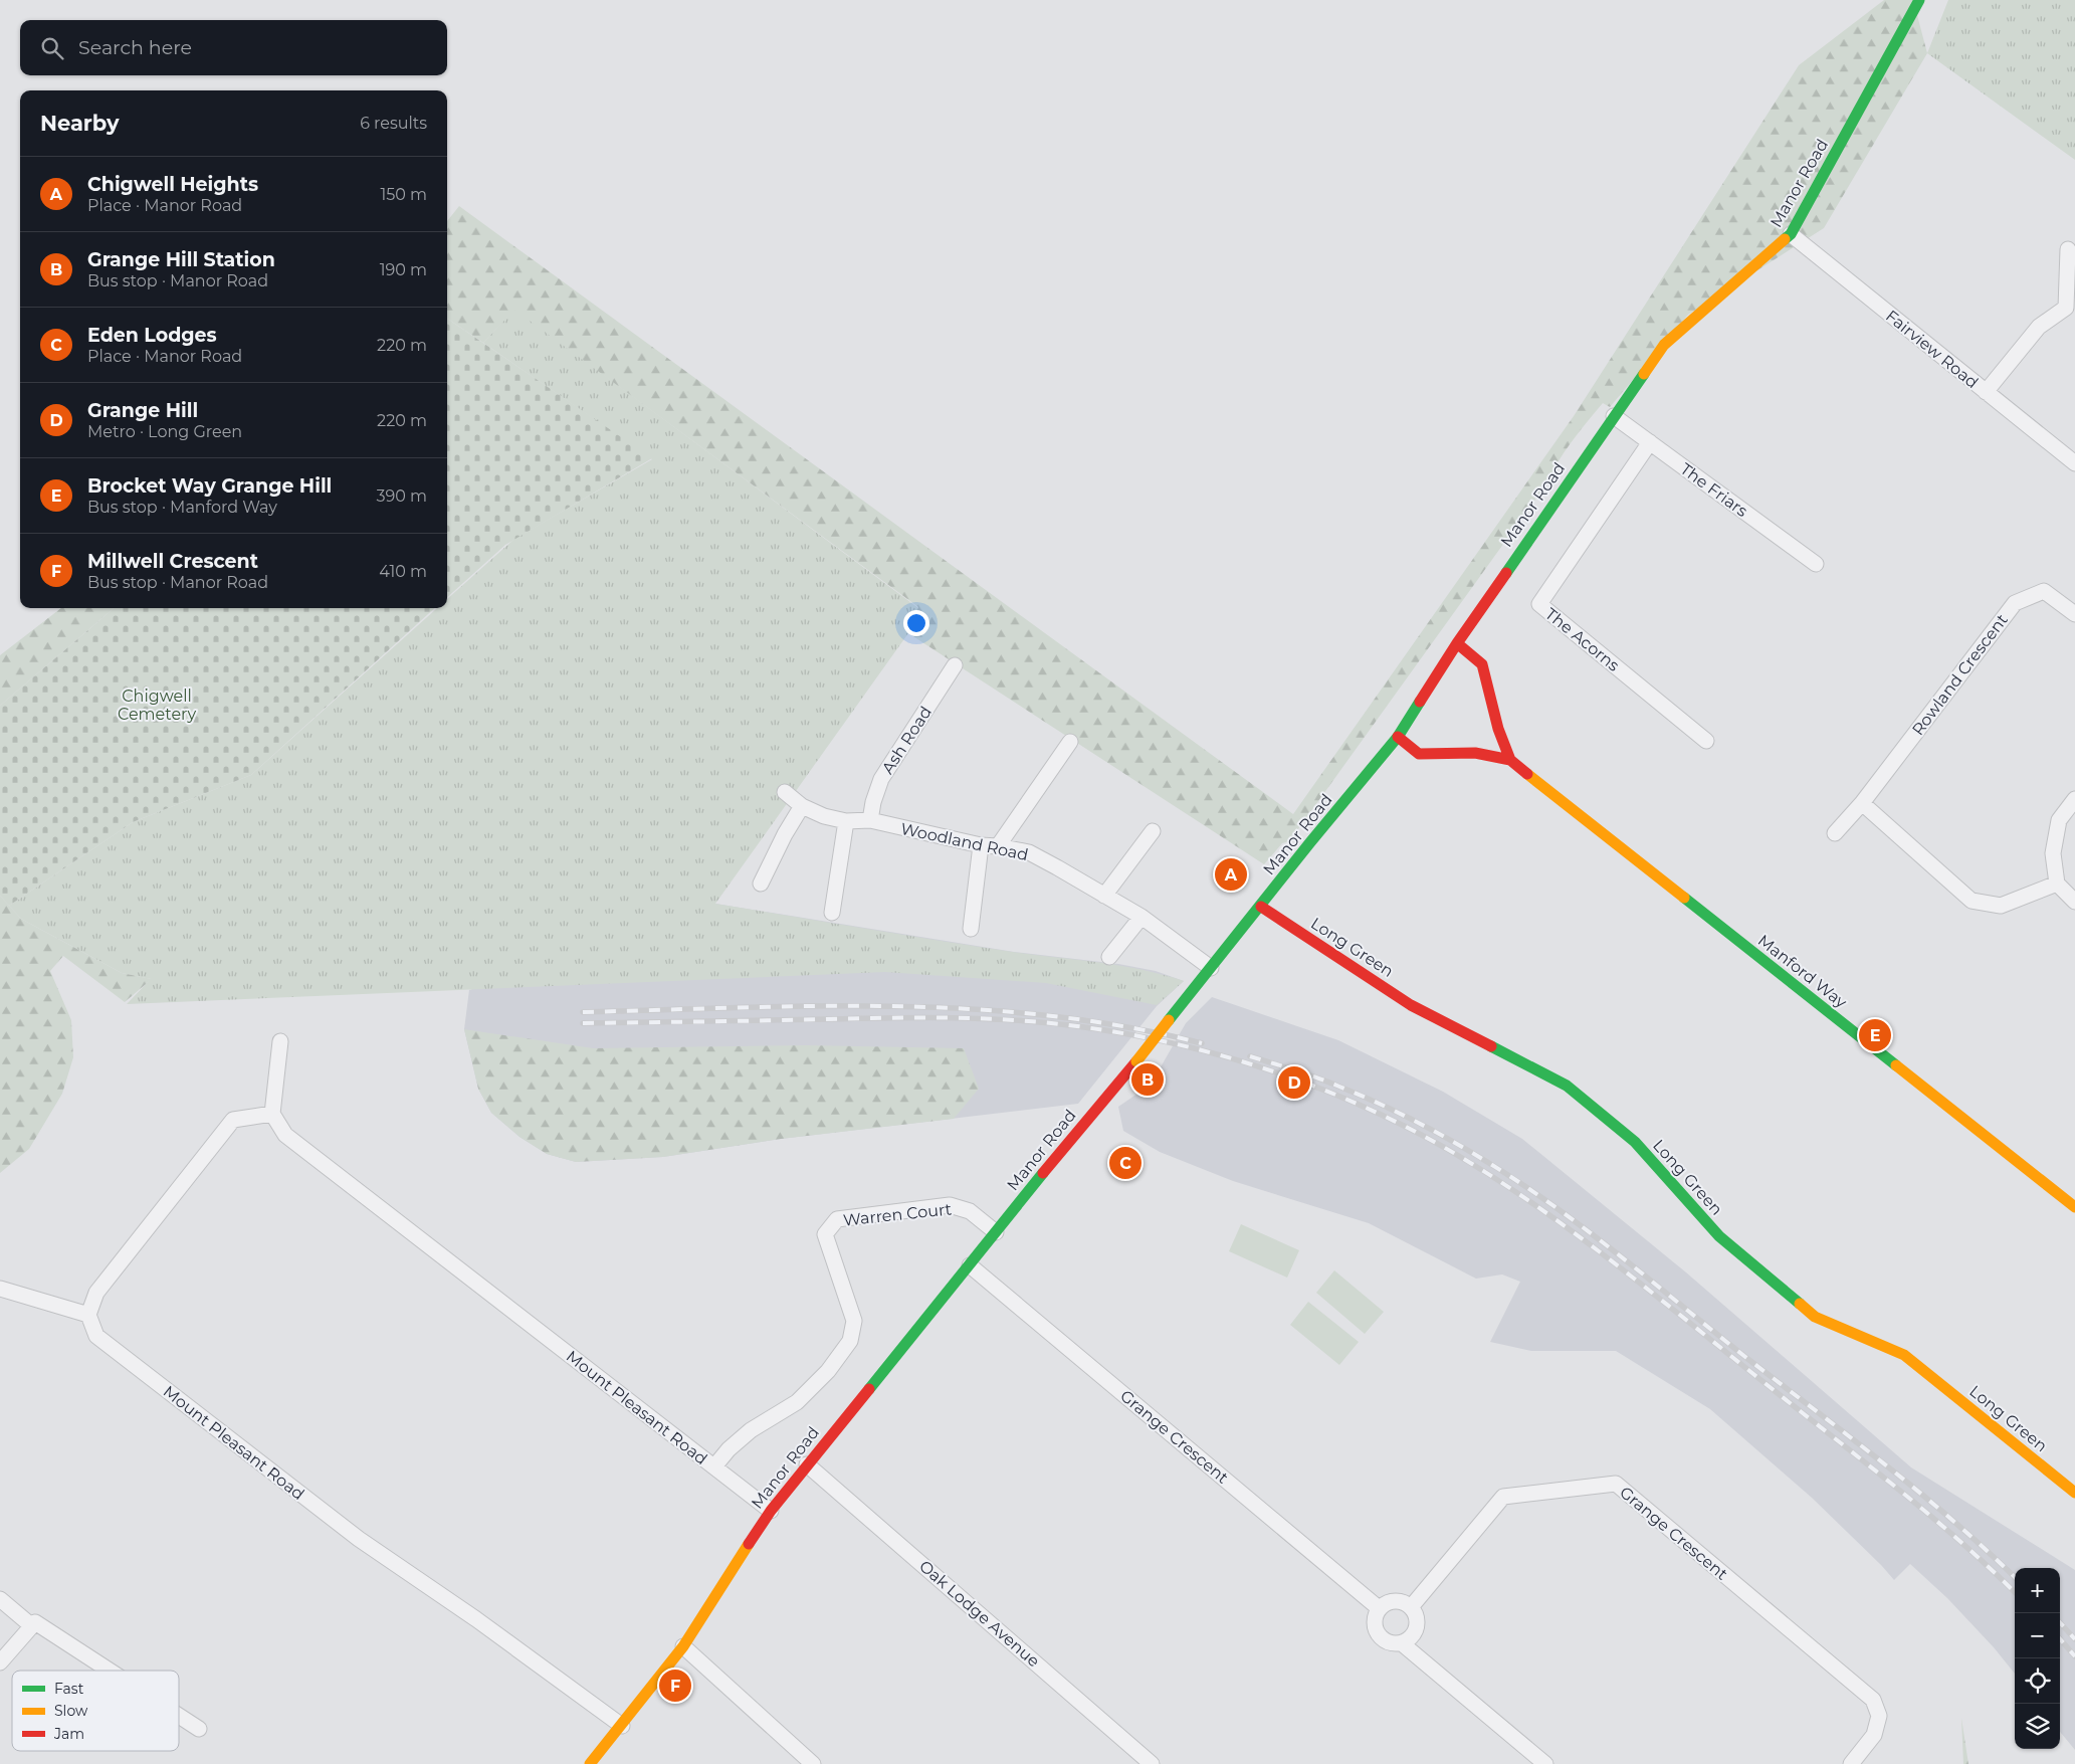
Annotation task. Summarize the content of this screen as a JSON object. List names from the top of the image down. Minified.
{"streets":{"main road":["Manor Road","Long Green","Manford Way"],"street":["Fairview Road","The Friars","The Acorns","Rowland Crescent","Ash Road","Woodland Road","Warren Court","Mount Pleasant Road","Grange Crescent","Oak Lodge Avenue"]},"crossings":[["Manor Road","Fairview Road"],["Manor Road","The Friars"],["Manor Road","Woodland Road"],["Manor Road","Long Green"],["Manor Road","Manford Way"],["Manor Road","Warren Court"],["Manor Road","Mount Pleasant Road"],["Manor Road","Grange Crescent"],["Manor Road","Oak Lodge Avenue"],["The Friars","The Acorns"],["Ash Road","Woodland Road"],["Warren Court","Mount Pleasant Road"]],"parks":["Chigwell Cemetery"],"legend":["Fast","Slow","Jam"],"page":{"search":"Search here","heading":["Nearby","6 results"],"list":[{"mark":"A","name":"Chigwell Heights","note":"Place · Manor Road","value":"150 m"},{"mark":"B","name":"Grange Hill Station","note":"Bus stop · Manor Road","value":"190 m"},{"mark":"C","name":"Eden Lodges","note":"Place · Manor Road","value":"220 m"},{"mark":"D","name":"Grange Hill","note":"Metro · Long Green","value":"220 m"},{"mark":"E","name":"Brocket Way Grange Hill","note":"Bus stop · Manford Way","value":"390 m"},{"mark":"F","name":"Millwell Crescent","note":"Bus stop · Manor Road","value":"410 m"}],"pins":["A","E","B","D","C","F"],"map_buttons":["+","−"]}}
